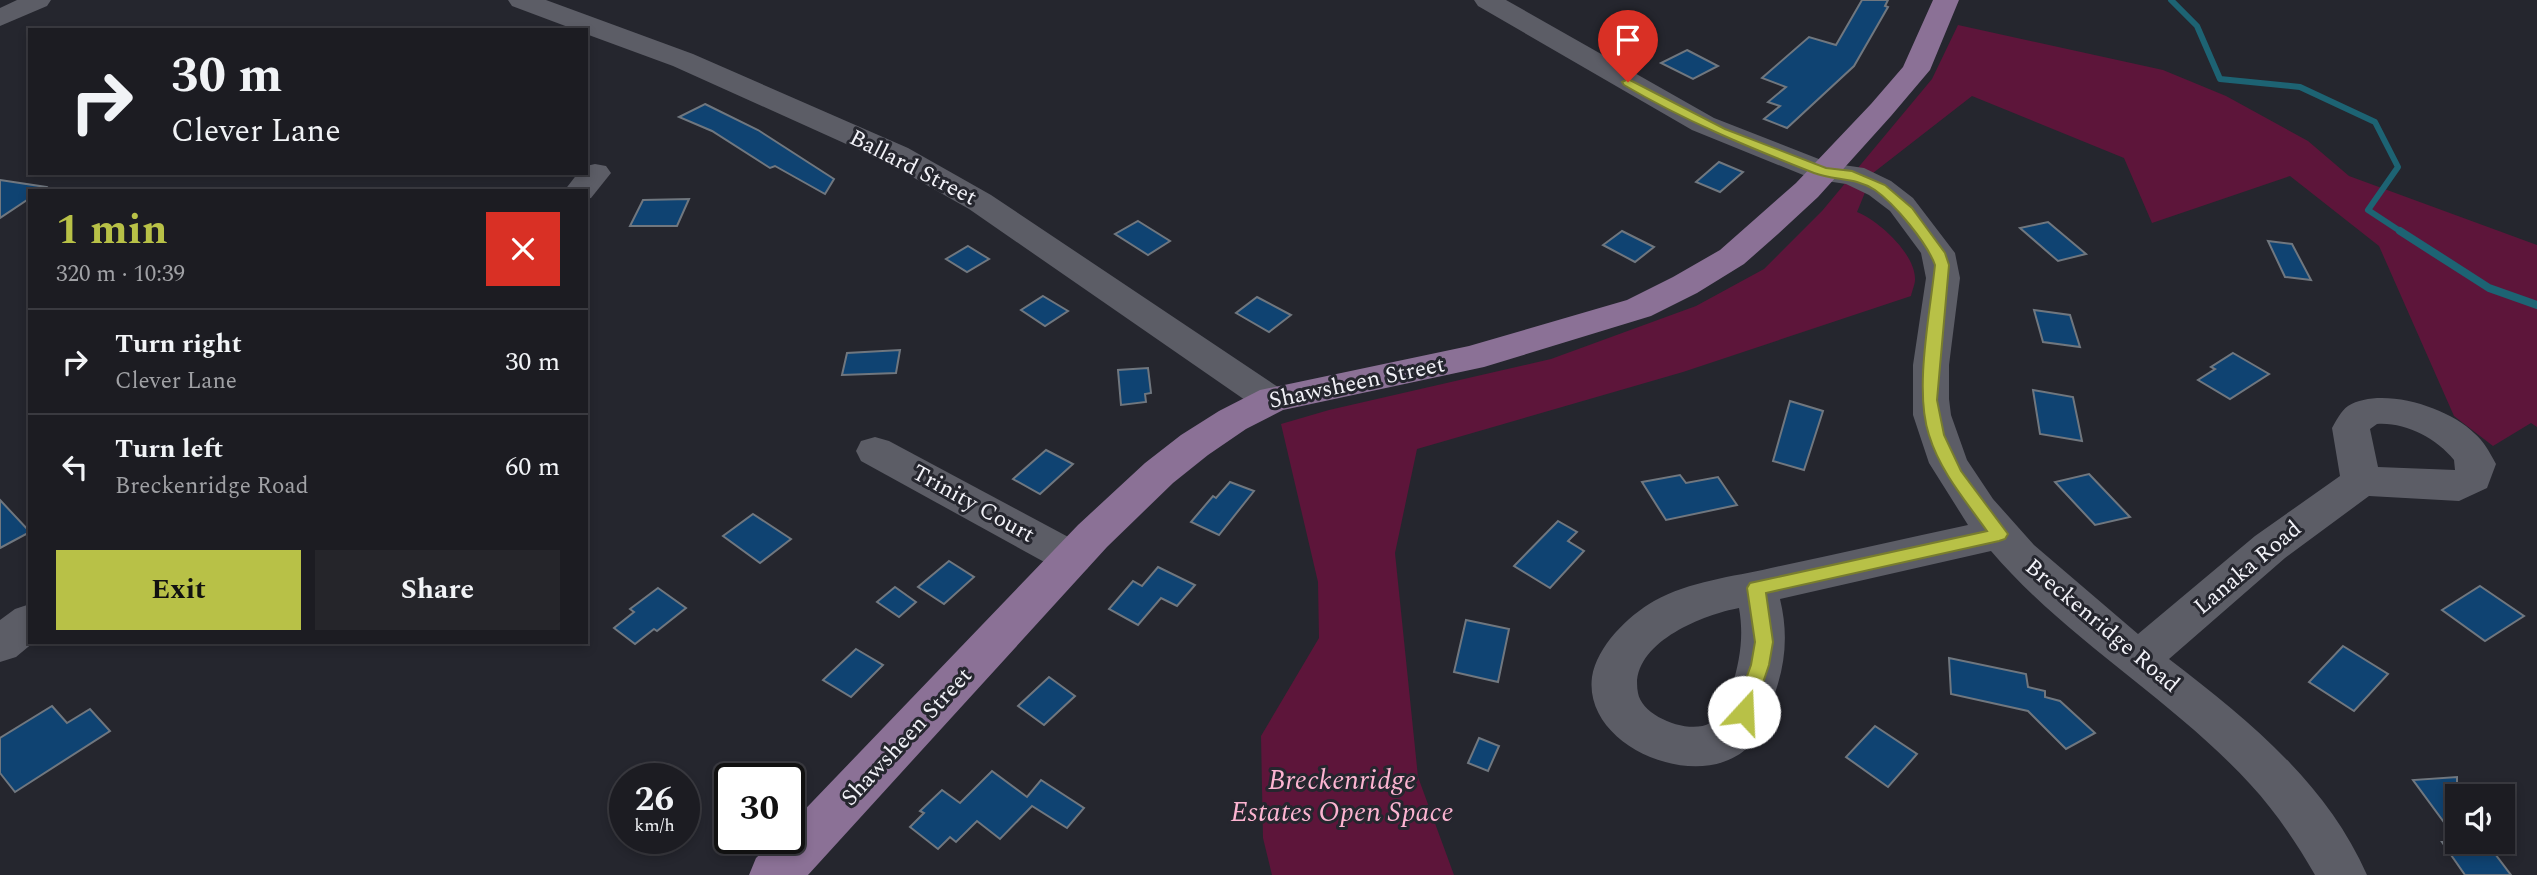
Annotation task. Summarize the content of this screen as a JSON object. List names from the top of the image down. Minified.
{"streets":{"main road":["Shawsheen Street"],"street":["Ballard Street","Trinity Court","Lanaka Road","Breckenridge Road"]},"crossings":[["Ballard Street","Shawsheen Street"],["Shawsheen Street","Trinity Court"],["Shawsheen Street","Breckenridge Road"],["Lanaka Road","Breckenridge Road"]],"parks":["Breckenridge Estates Open Space"],"page":{"turn":["30 m","Clever Lane"],"heading":["1 min","320 m · 10:39"],"list":[{"name":"Turn right","note":"Clever Lane","value":"30 m"},{"name":"Turn left","note":"Breckenridge Road","value":"60 m"}],"buttons":["Exit","Share"],"speed":"26 km/h","limit":"30"}}
